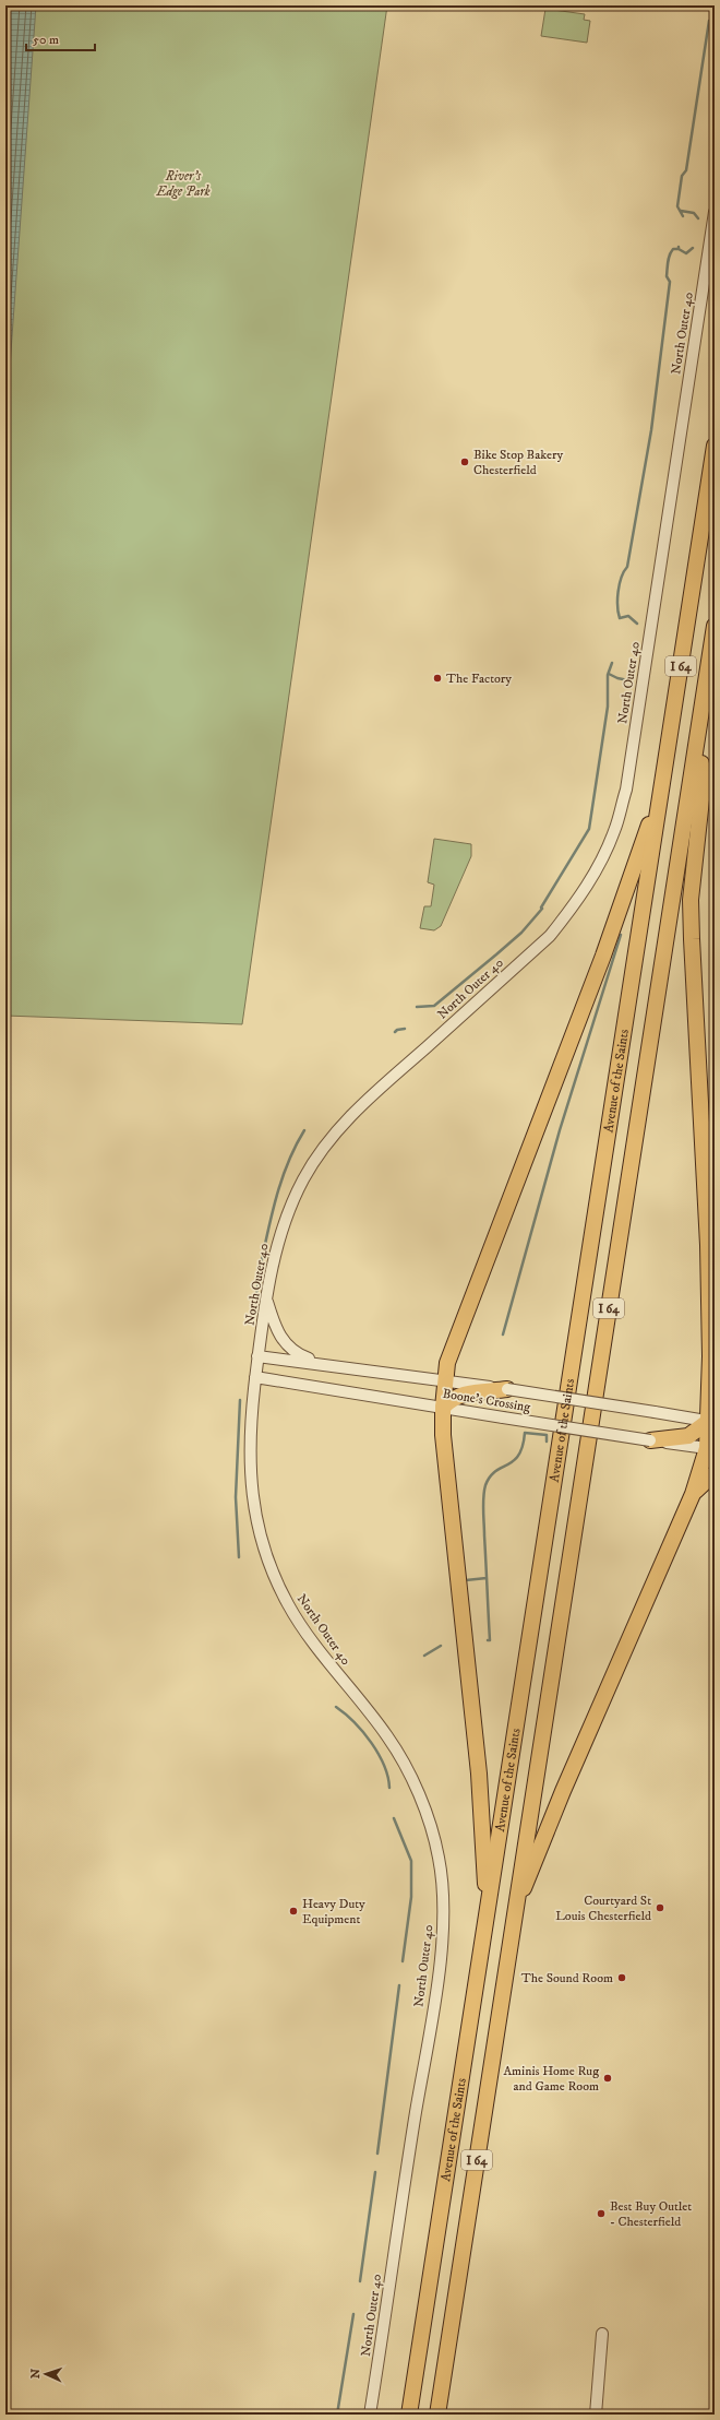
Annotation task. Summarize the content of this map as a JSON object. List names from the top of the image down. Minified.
{"streets":{"highway":["I 64","Avenue of the Saints"],"street":["North Outer 40","Boone's Crossing"]},"crossings":[["North Outer 40","Boone's Crossing"]],"parks":["River's Edge Park"],"places":["Bike Stop Bakery Chesterfield","The Factory","Courtyard St Louis Chesterfield","Heavy Duty Equipment","The Sound Room","Aminis Home Rug and Game Room","Best Buy Outlet - Chesterfield"],"scale_bar":"50 m","north":"left"}
